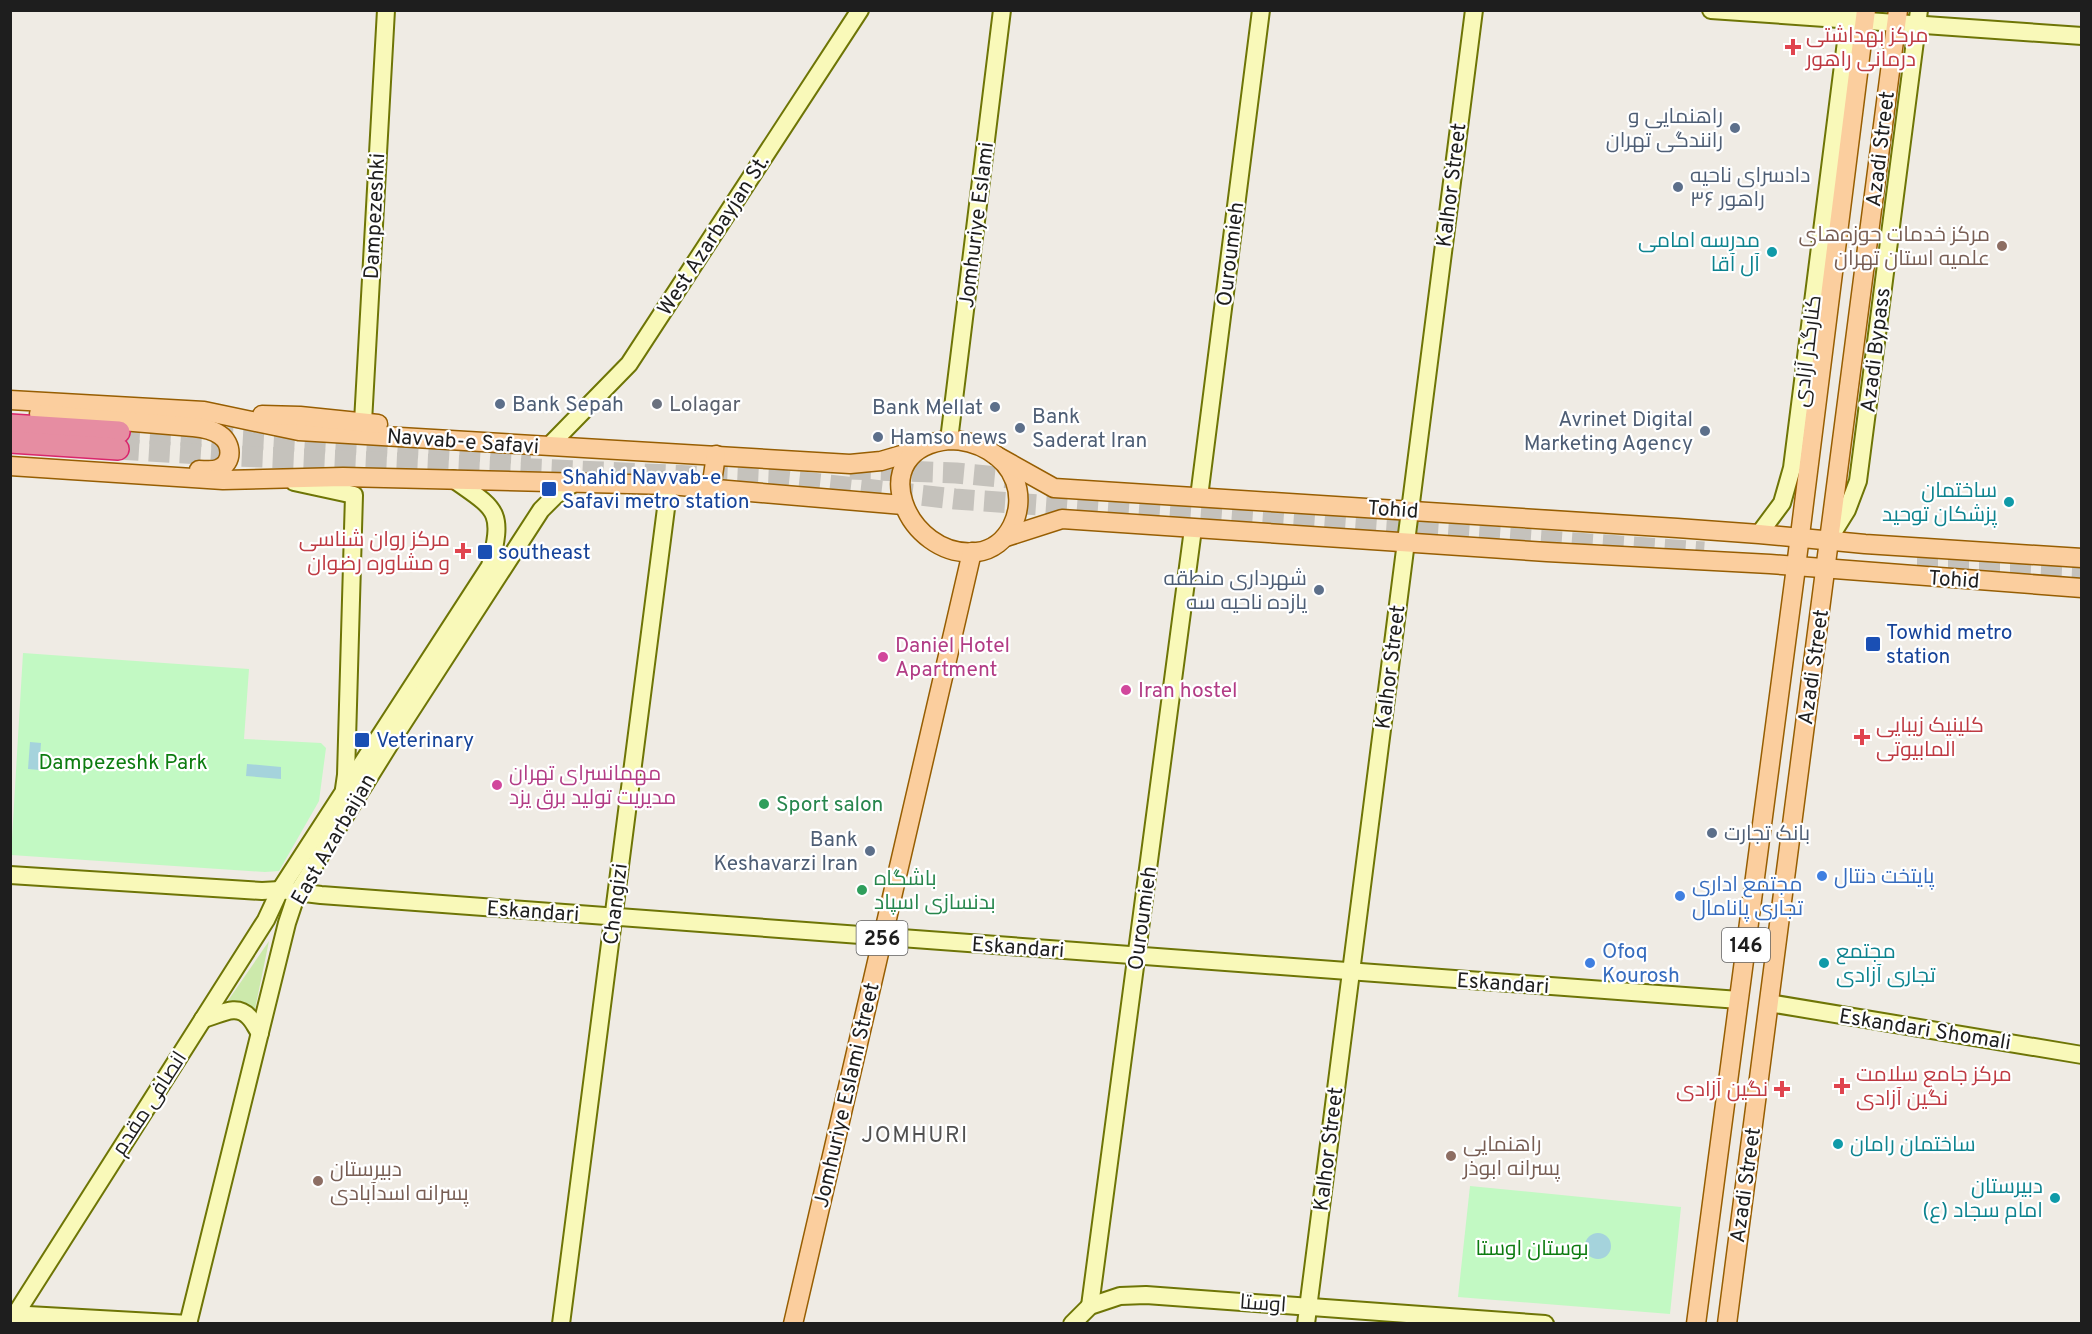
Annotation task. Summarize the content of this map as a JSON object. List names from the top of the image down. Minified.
{"streets":{"main road":["Azadi Street","Kalhor Street","Dampezeshki","Jomhuriye Eslami","West Azarbayjan St.","Ouroumieh","Azadi Bypass","کنارگذر آزادی","Navvab-e Safavi","Tohid","East Azarbaijan","Changizi","Eskandari","256","146","Eskandari Shomali","Jomhuriye Eslami Street","انصافی مقدم","اوستا"]},"crossings":[["Azadi Street","Azadi Bypass"],["Azadi Street","کنارگذر آزادی"],["Azadi Street","Tohid"],["Azadi Street","Eskandari"],["Azadi Street","Eskandari Shomali"],["Kalhor Street","Tohid"],["Kalhor Street","Eskandari"],["Kalhor Street","اوستا"],["Jomhuriye Eslami","Navvab-e Safavi"],["Jomhuriye Eslami","Tohid"],["Jomhuriye Eslami","Jomhuriye Eslami Street"],["West Azarbayjan St.","Navvab-e Safavi"],["Ouroumieh","Tohid"],["Ouroumieh","Eskandari"],["Ouroumieh","اوستا"],["Azadi Bypass","Tohid"],["Navvab-e Safavi","Tohid"],["Navvab-e Safavi","East Azarbaijan"],["Navvab-e Safavi","Changizi"],["Navvab-e Safavi","Jomhuriye Eslami Street"],["Tohid","Jomhuriye Eslami Street"],["East Azarbaijan","Eskandari"],["East Azarbaijan","انصافی مقدم"],["Changizi","Eskandari"],["Eskandari","Jomhuriye Eslami Street"],["Eskandari","انصافی مقدم"]],"districts":["JOMHURI"],"parks":["Dampezeshk Park","بوستان اوستا"],"places":{"health":["مرکز بهداشتی درمانی راهور","مرکز روان شناسی و مشاوره رضوان","کلینیک زیبایی المابیوتی","مرکز جامع سلامت نگین آزادی","نگین آزادی"],"other":["راهنمایی و رانندگی تهران","دادسرای ناحیه ۳۶ راهور","مرکز خدمات حوزه‌های علمیه استان تهران","مدرسه امامی آل آقا","Bank Sepah","Lolagar","Bank Mellat","Bank Saderat Iran","Avrinet Digital Marketing Agency","Hamso news","ساختمان پزشکان توحید","شهرداری منطقه یازده ناحیه سه","Daniel Hotel Apartment","Iran hostel","مهمانسرای تهران مدیریت تولید برق یزد","Sport salon","بانک تجارت","Bank Keshavarzi Iran","پایتخت دنتال","باشگاه بدنسازی اسپاد","مجتمع اداری تجاری پانامال","Ofoq Kourosh","مجتمع تجاری آزادی","ساختمان رامان","راهنمایی پسرانه ابوذر","دبیرستان پسرانه اسدآبادی","دبیرستان امام سجاد (ع)"],"transit":["Shahid Navvab-e Safavi metro station","southeast","Towhid metro station","Veterinary"]}}
